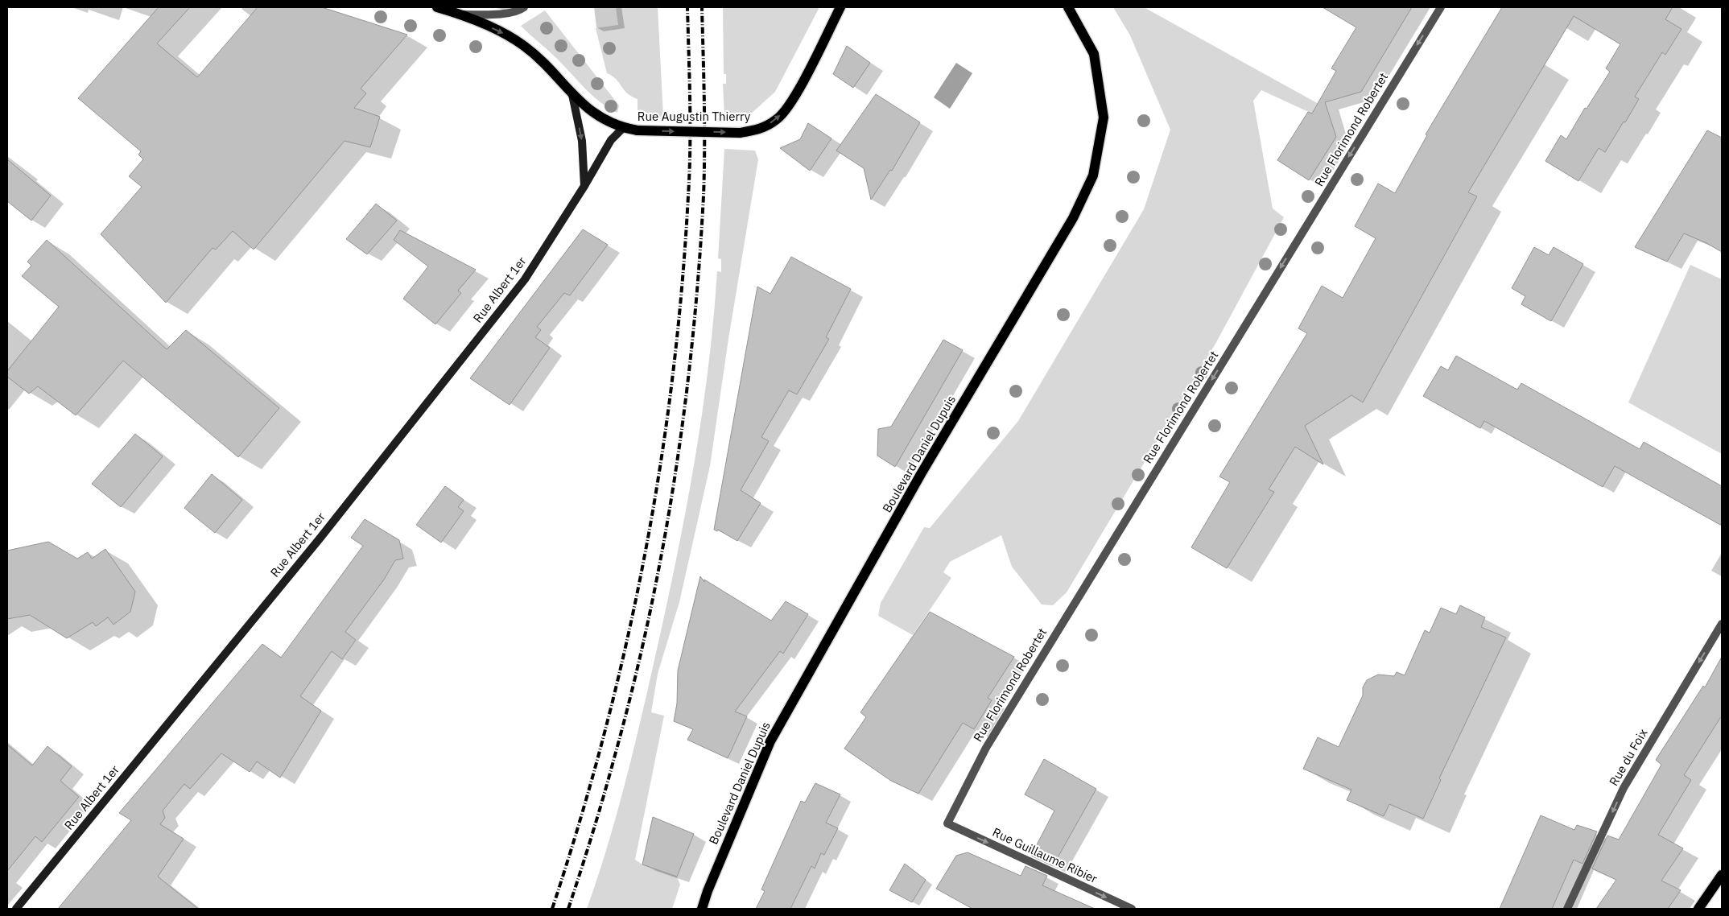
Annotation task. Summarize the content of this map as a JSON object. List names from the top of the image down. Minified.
{"streets":{"main road":["Rue Augustin Thierry","Boulevard Daniel Dupuis"],"street":["Rue Florimond Robertet","Rue Albert 1er","Rue du Foix","Rue Guillaume Ribier"]},"crossings":[["Rue Augustin Thierry","Rue Albert 1er"],["Rue Florimond Robertet","Rue Guillaume Ribier"]],"one_way":["Rue Florimond Robertet","Rue du Foix","Rue Guillaume Ribier"]}
